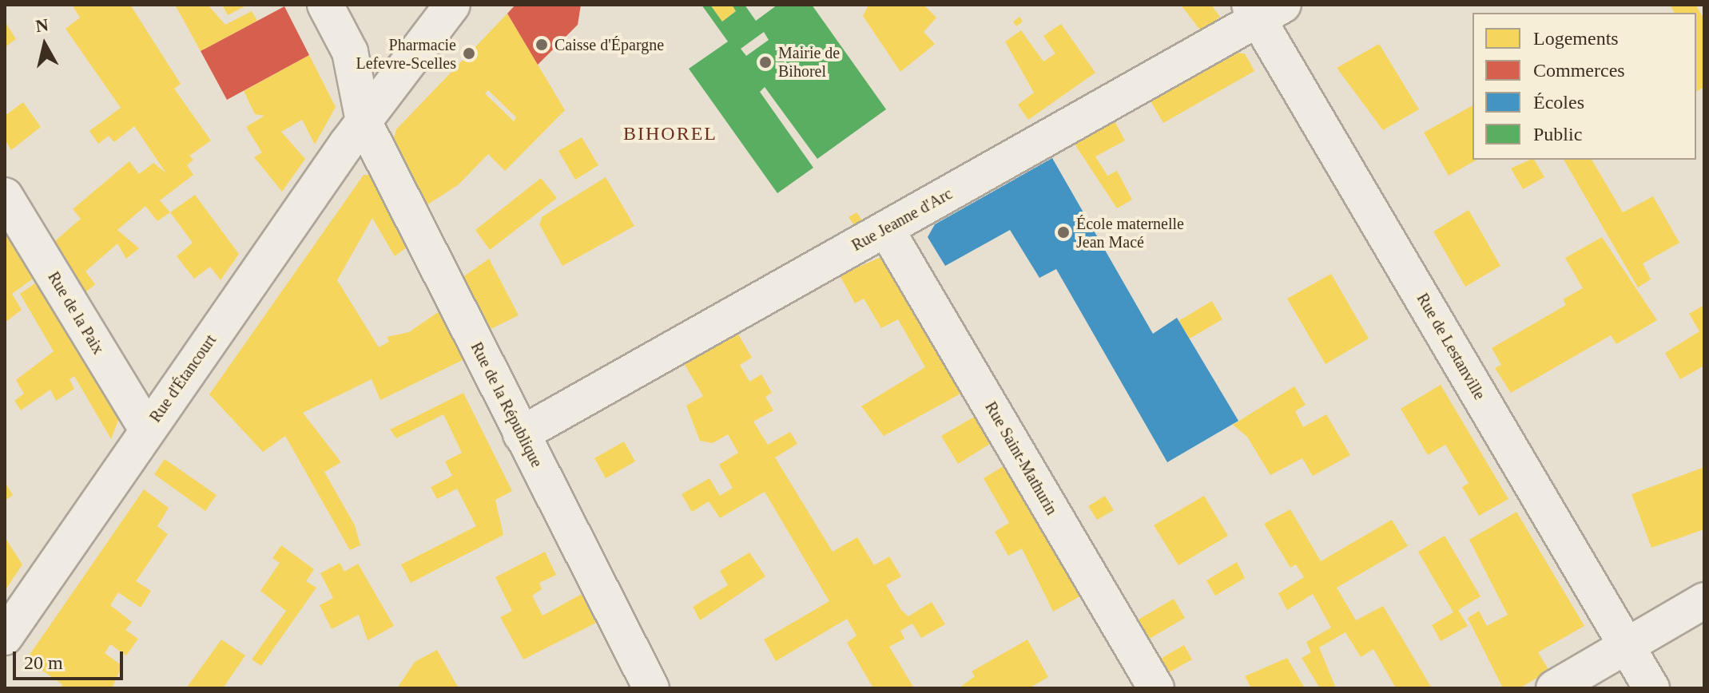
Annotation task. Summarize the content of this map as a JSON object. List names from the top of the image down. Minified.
{"streets":{"street":["Rue Jeanne d'Arc","Rue de la Paix","Rue de Lestanville","Rue d'Étancourt","Rue de la République","Rue Saint-Mathurin"]},"crossings":[["Rue Jeanne d'Arc","Rue de Lestanville"],["Rue Jeanne d'Arc","Rue de la République"],["Rue Jeanne d'Arc","Rue Saint-Mathurin"],["Rue de la Paix","Rue d'Étancourt"],["Rue d'Étancourt","Rue de la République"]],"districts":["BIHOREL"],"places":["Caisse d'Épargne","Pharmacie Lefevre-Scelles","Mairie de Bihorel","École maternelle Jean Macé"],"legend":["Logements","Commerces","Écoles","Public"],"scale_bar":"20 m","north":"top"}
